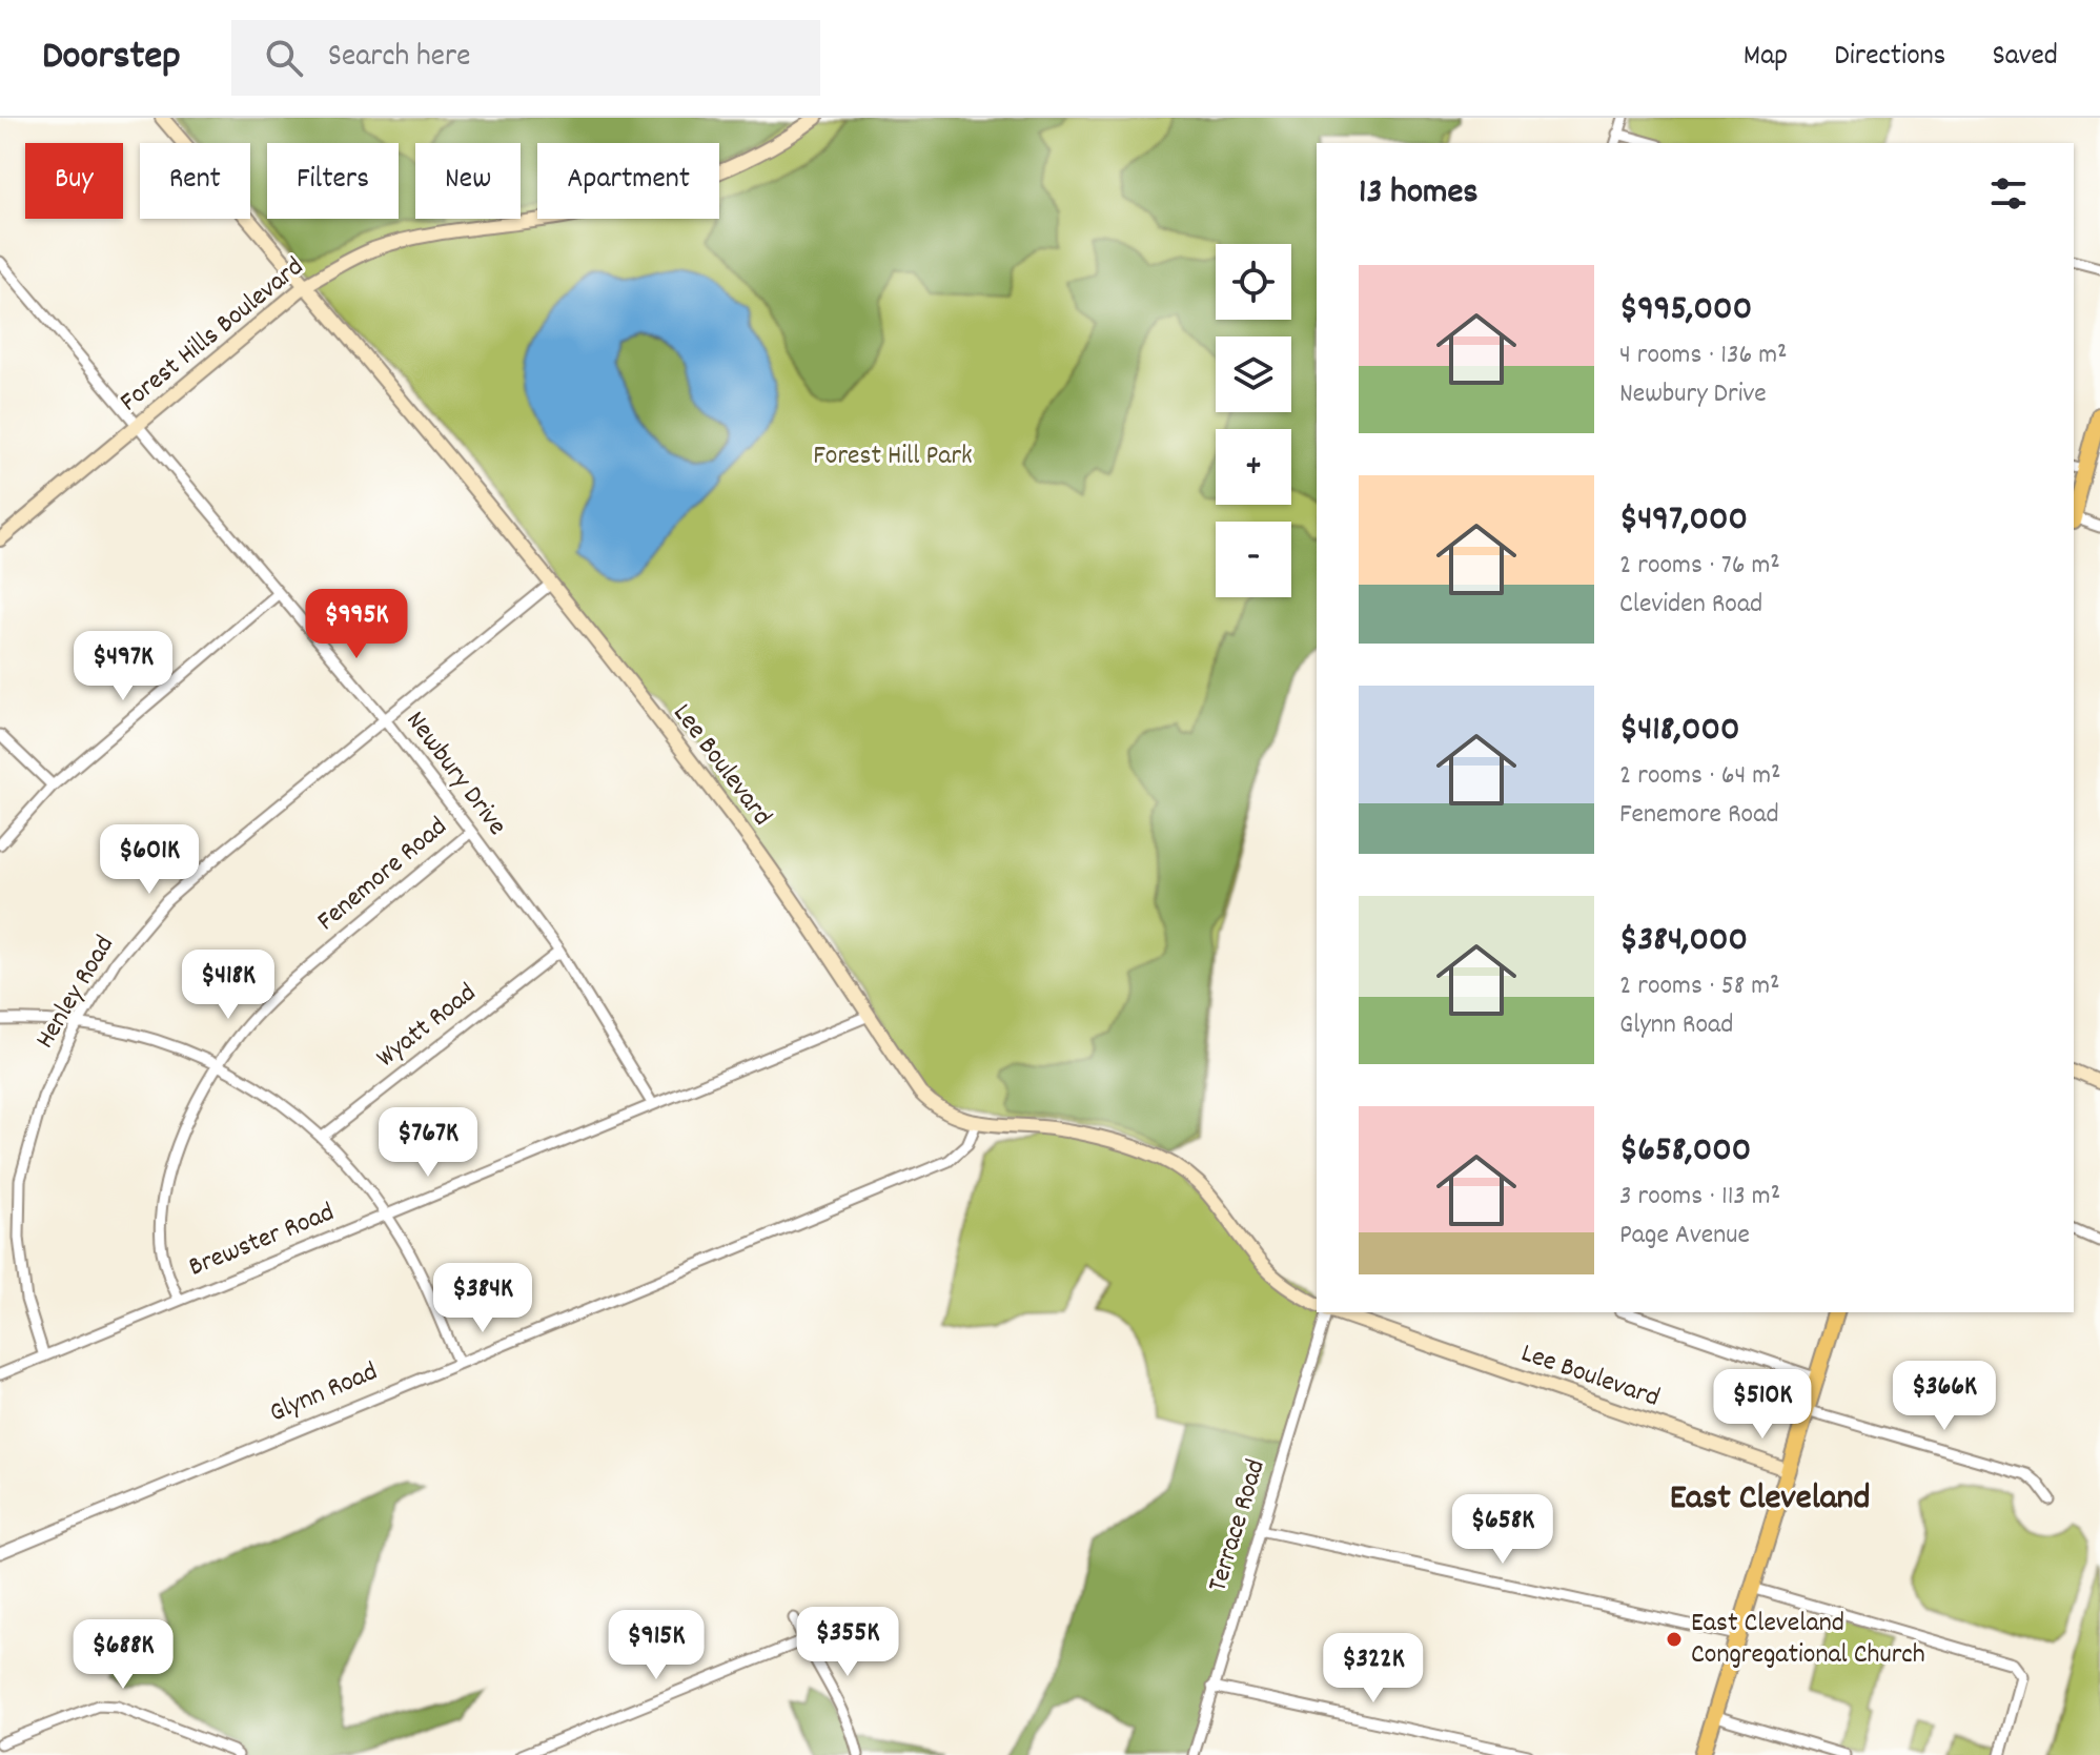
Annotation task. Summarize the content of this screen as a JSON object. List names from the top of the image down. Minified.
{"streets":{"street":["Forest Hills Boulevard","Lee Boulevard","Newbury Drive","Fenemore Road","Henley Road","Wyatt Road","Brewster Road","Glynn Road","Terrace Road"]},"crossings":[["Forest Hills Boulevard","Lee Boulevard"],["Forest Hills Boulevard","Newbury Drive"],["Lee Boulevard","Henley Road"],["Lee Boulevard","Brewster Road"],["Lee Boulevard","Glynn Road"],["Newbury Drive","Fenemore Road"],["Newbury Drive","Henley Road"],["Newbury Drive","Wyatt Road"],["Newbury Drive","Brewster Road"],["Fenemore Road","Brewster Road"],["Henley Road","Brewster Road"]],"districts":["East Cleveland"],"parks":["Forest Hill Park"],"places":["East Cleveland Congregational Church"],"page":{"header":"Doorstep","search":"Search here","nav":["Map","Directions","Saved"],"chip":["Buy","Rent","Filters","New","Apartment"],"heading":"13 homes","map_buttons":["+","−"],"list":[{"name":"$995,000","note":"4 rooms · 136 m² · Newbury Drive"},{"name":"$497,000","note":"2 rooms · 76 m² · Cleviden Road"},{"name":"$418,000","note":"2 rooms · 64 m² · Fenemore Road"},{"name":"$384,000","note":"2 rooms · 58 m² · Glynn Road"},{"name":"$658,000","note":"3 rooms · 113 m² · Page Avenue"}],"price":["$995K","$497K","$601K","$418K","$767K","$384K","$366K","$510K","$658K","$355K","$915K","$688K","$322K"]}}
